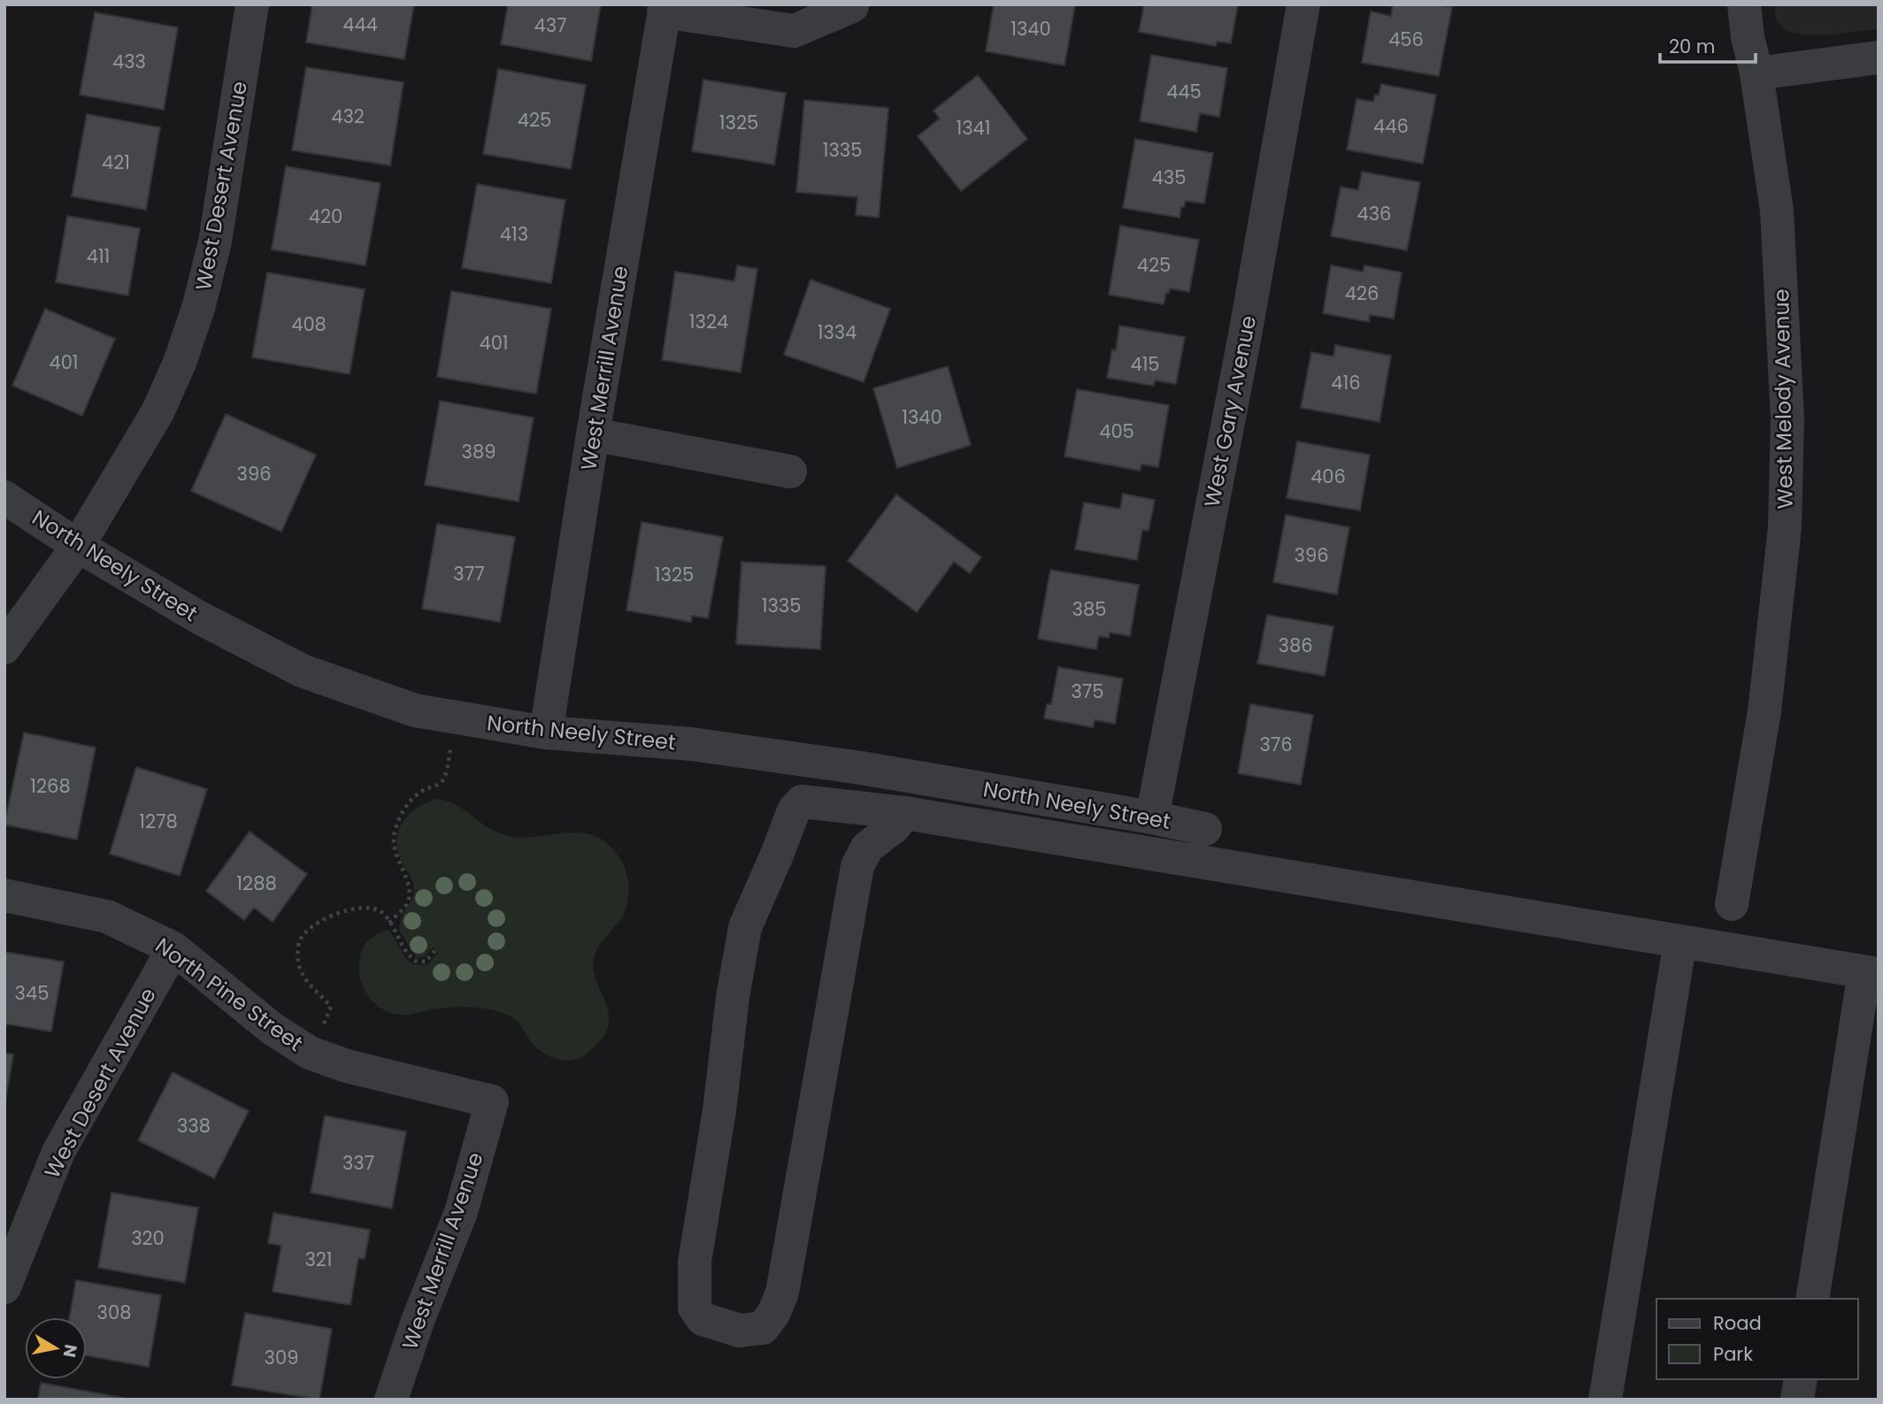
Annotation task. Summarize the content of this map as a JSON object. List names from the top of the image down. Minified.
{"streets":{"street":["West Desert Avenue","West Merrill Avenue","West Melody Avenue","West Gary Avenue","North Neely Street","North Pine Street"]},"crossings":[["West Desert Avenue","North Neely Street"],["West Desert Avenue","North Pine Street"],["West Merrill Avenue","North Neely Street"],["West Merrill Avenue","North Pine Street"],["West Gary Avenue","North Neely Street"]],"house_numbers":["444","437","1340","456","433","445","432","425","1325","446","1341","1335","421","435","436","420","413","411","425","426","1324","408","1334","401","401","415","416","1340","405","389","396","406","396","377","1325","1335","385","386","375","376","1268","1278","1288","345","338","337","320","321","308","309"],"legend":["Road","Park"],"scale_bar":"20 m","north":"right"}
